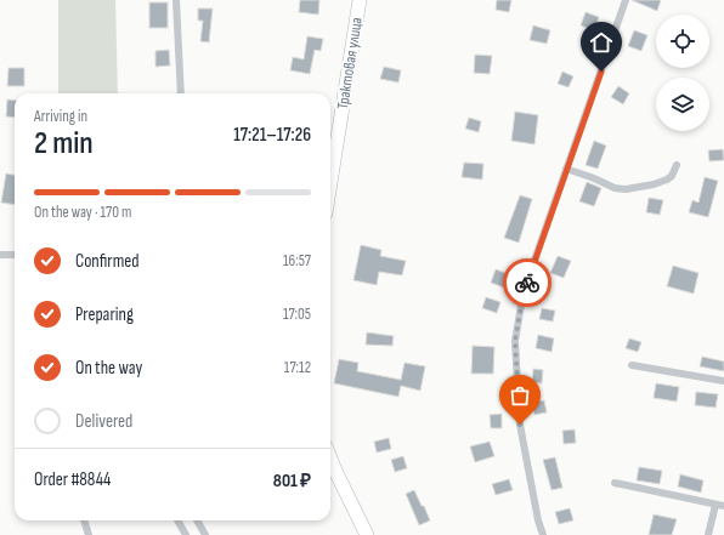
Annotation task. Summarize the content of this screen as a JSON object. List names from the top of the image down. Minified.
{"streets":{"highway":["Трактовая улица"]},"page":{"heading":["2 min","Arriving in","17:21–17:26"],"panel":["Order #8844","801 ₽"],"bar":"On the way · 170 m","list":[["Confirmed","16:57"],["Preparing","17:05"],["On the way","17:12"],"Delivered"]}}
